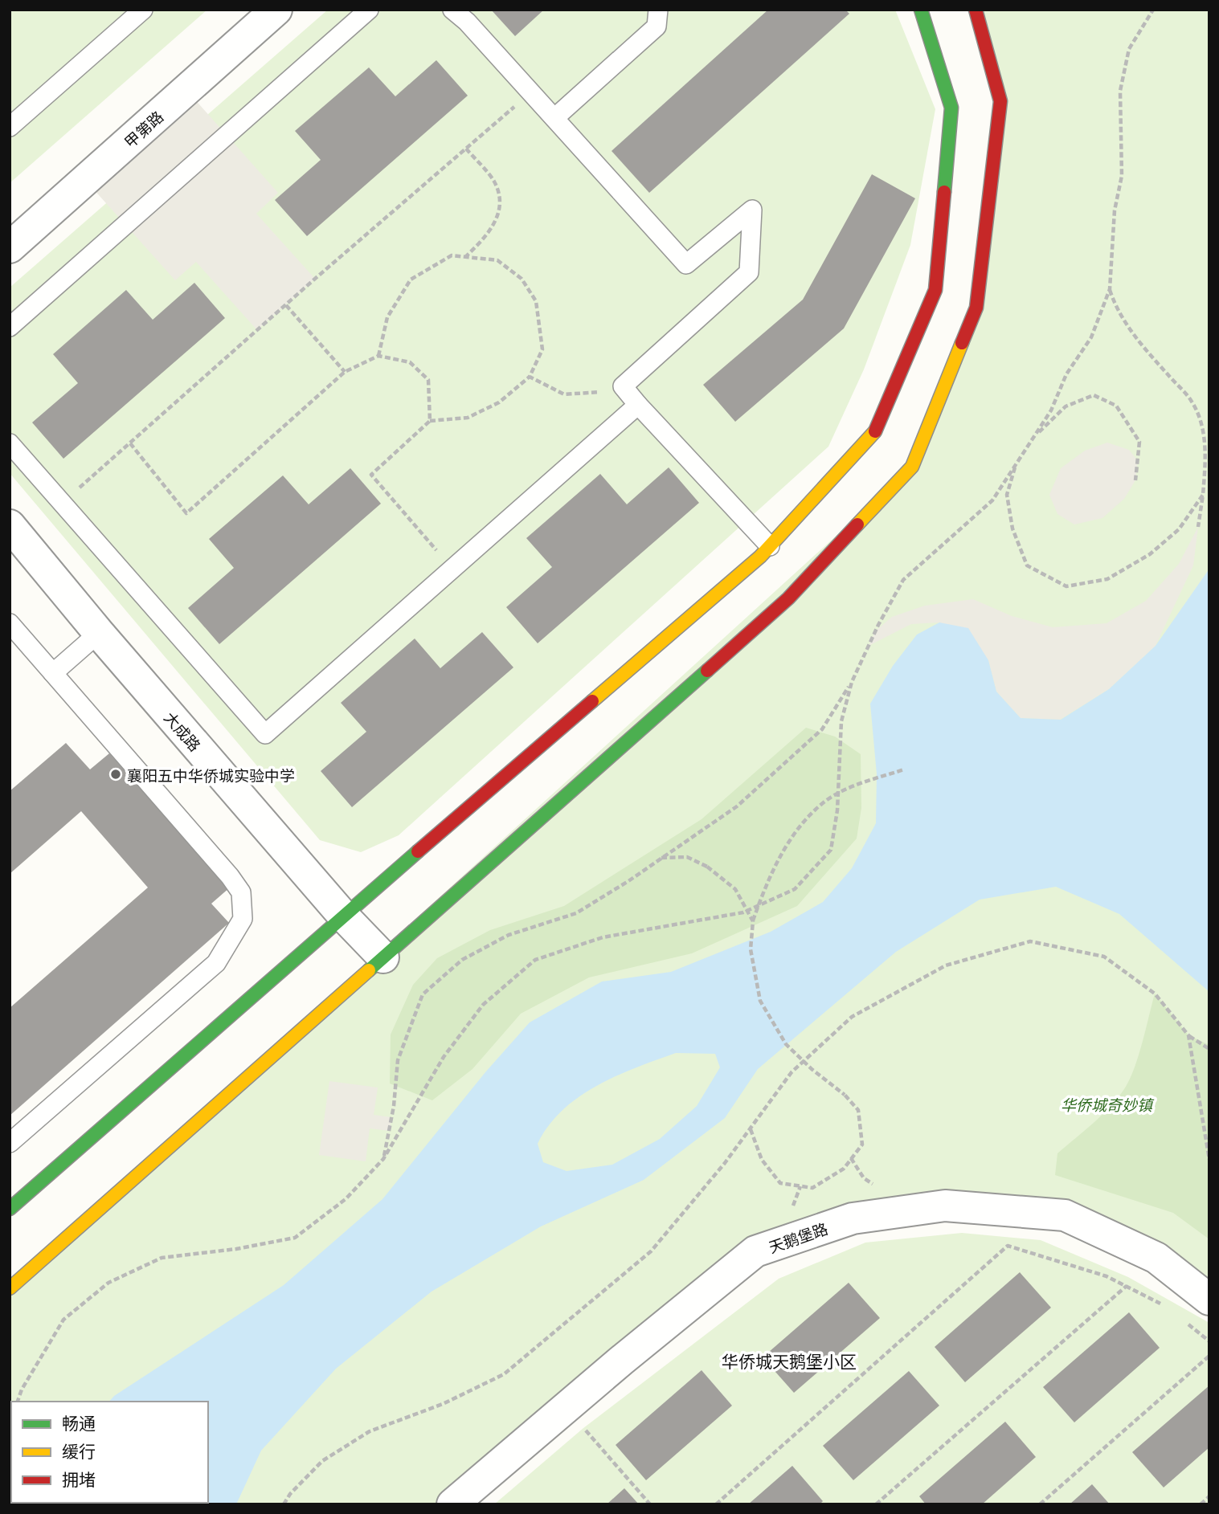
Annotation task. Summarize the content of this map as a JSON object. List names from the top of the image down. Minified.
{"streets":{"street":["甲第路","大成路","天鹅堡路"]},"districts":["华侨城天鹅堡小区"],"parks":["华侨城奇妙镇"],"places":["襄阳五中华侨城实验中学"],"legend":["畅通","缓行","拥堵"]}
